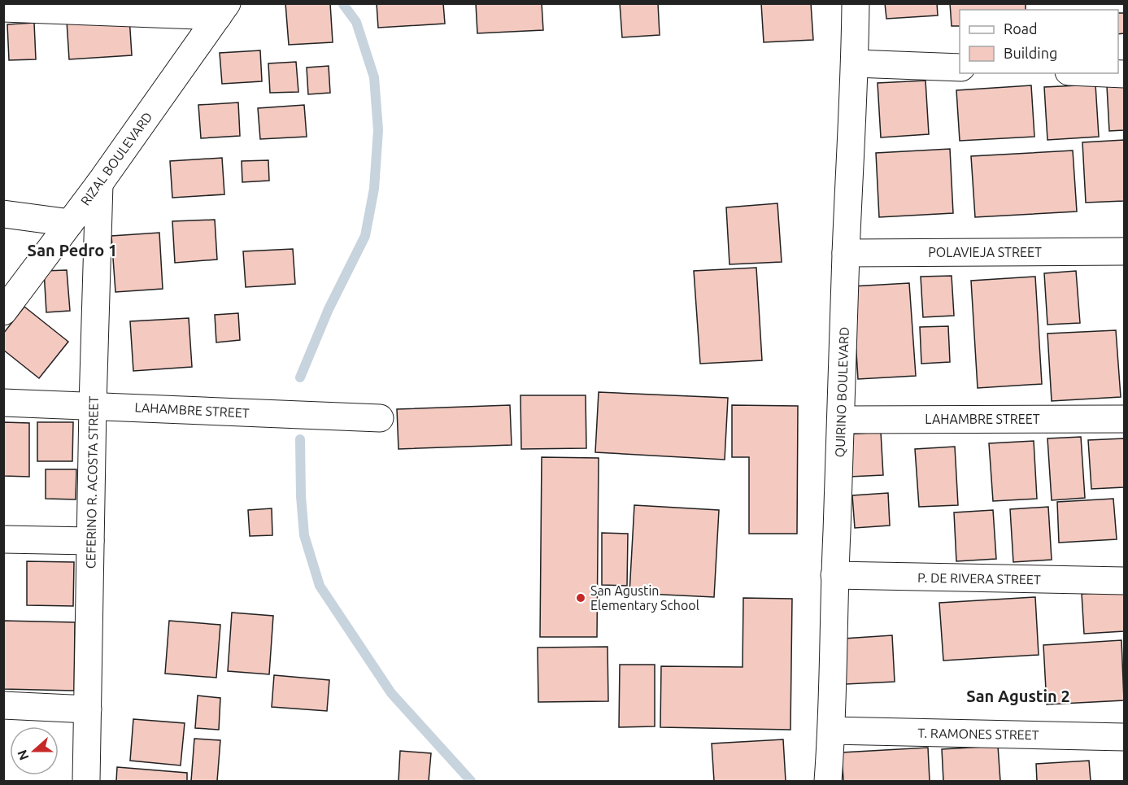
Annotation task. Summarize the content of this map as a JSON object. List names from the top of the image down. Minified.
{"streets":{"street":["RIZAL BOULEVARD","POLAVIEJA STREET","QUIRINO BOULEVARD","LAHAMBRE STREET","CEFERINO R. ACOSTA STREET","P. DE RIVERA STREET","T. RAMONES STREET"]},"crossings":[["RIZAL BOULEVARD","CEFERINO R. ACOSTA STREET"],["POLAVIEJA STREET","QUIRINO BOULEVARD"],["QUIRINO BOULEVARD","LAHAMBRE STREET"],["QUIRINO BOULEVARD","P. DE RIVERA STREET"],["QUIRINO BOULEVARD","T. RAMONES STREET"],["LAHAMBRE STREET","CEFERINO R. ACOSTA STREET"]],"districts":["San Pedro 1","San Agustin 2"],"places":["San Agustin Elementary School"],"legend":["Road","Building"],"north":"left"}
